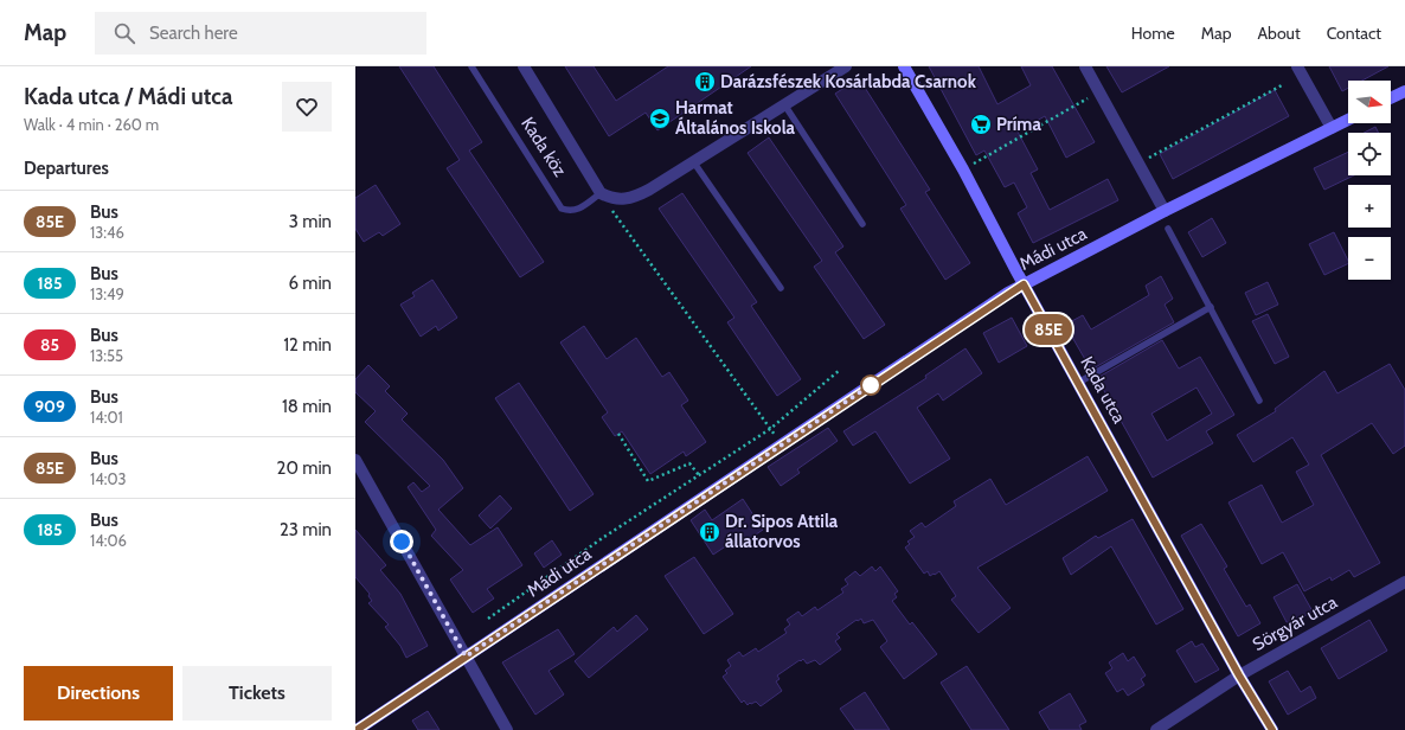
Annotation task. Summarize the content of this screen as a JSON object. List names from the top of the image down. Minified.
{"streets":{"street":["Kada köz","Mádi utca","Kada utca","Sörgyár utca"]},"crossings":[["Mádi utca","Kada utca"],["Kada utca","Sörgyár utca"]],"places":{"building":["Darázsfészek Kosárlabda Csarnok","Dr. Sipos Attila állatorvos"],"school or university":["Harmat Általános Iskola"],"supermarket":["Príma"]},"lines":["bus line 85E"],"north":"right","page":{"header":"Map","search":"Search here","nav":["Home","Map","About","Contact"],"heading":[["Kada utca / Mádi utca","Walk · 4 min · 260 m"],"Departures"],"on_map":"85E","map_buttons":["+","−"],"list":[{"mark":"85E","name":"Bus","note":"13:46","value":"3 min"},{"mark":"185","name":"Bus","note":"13:49","value":"6 min"},{"mark":"85","name":"Bus","note":"13:55","value":"12 min"},{"mark":"909","name":"Bus","note":"14:01","value":"18 min"},{"mark":"85E","name":"Bus","note":"14:03","value":"20 min"},{"mark":"185","name":"Bus","note":"14:06","value":"23 min"}],"buttons":["Directions","Tickets"]}}
